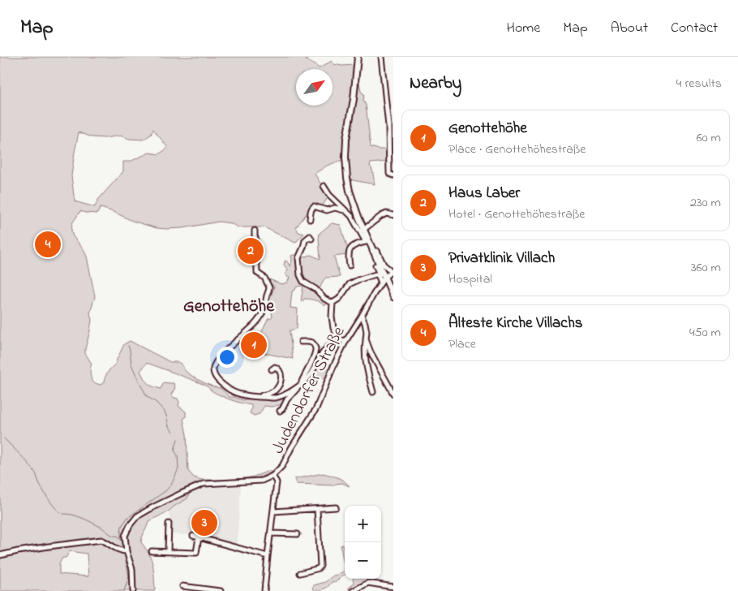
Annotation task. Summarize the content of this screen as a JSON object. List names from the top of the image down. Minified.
{"streets":{"street":["Judendorfer Straße"]},"districts":["Genottehöhe"],"north":"top right","page":{"header":"Map","nav":["Home","Map","About","Contact"],"heading":["Nearby","4 results"],"list":[{"mark":"1","name":"Genottehöhe","note":"Place · Genottehöhestraße","value":"60 m"},{"mark":"2","name":"Haus Laber","note":"Hotel · Genottehöhestraße","value":"230 m"},{"mark":"3","name":"Privatklinik Villach","note":"Hospital","value":"360 m"},{"mark":"4","name":"Älteste Kirche Villachs","note":"Place","value":"450 m"}],"pins":["4","2","1","3"],"map_buttons":["+","−"]}}
